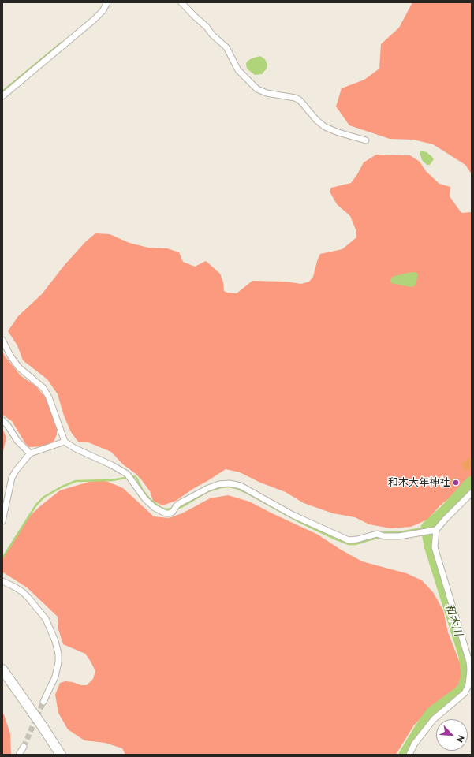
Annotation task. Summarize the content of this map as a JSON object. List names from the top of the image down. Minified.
{"water":["和木川"],"places":["和木大年神社"],"north":"bottom right"}
